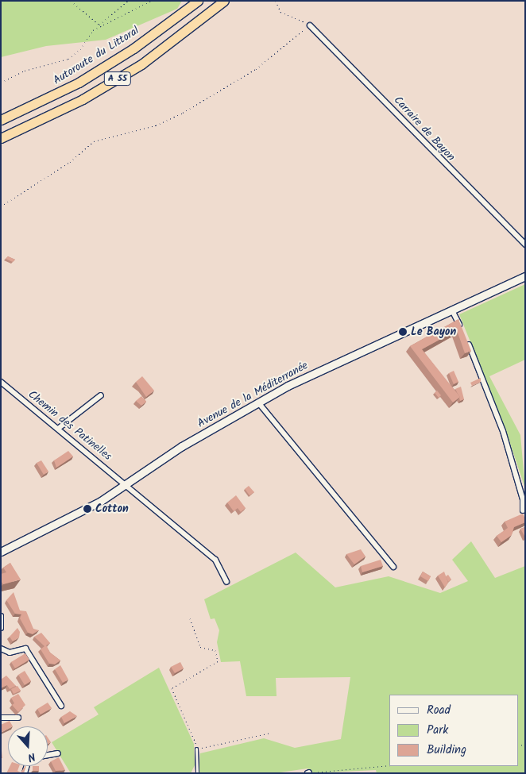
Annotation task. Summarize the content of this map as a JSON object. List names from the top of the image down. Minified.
{"streets":{"highway":["Autoroute du Littoral","A 55"],"main road":["Avenue de la Méditerranée"],"street":["Carraire de Bayon","Chemin des Patinelles"]},"crossings":[["Avenue de la Méditerranée","Chemin des Patinelles"]],"places":["Le Bayon","Cotton"],"legend":["Road","Park","Building"],"north":"bottom"}
